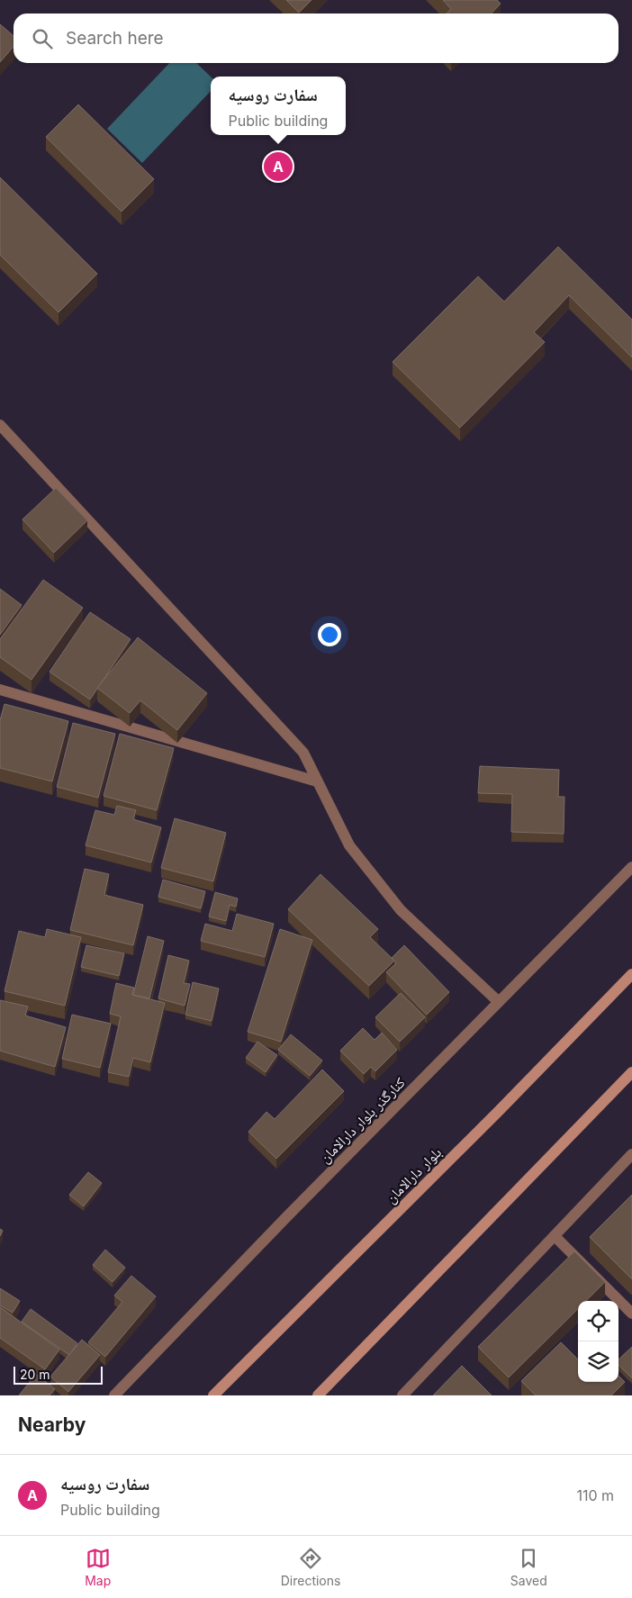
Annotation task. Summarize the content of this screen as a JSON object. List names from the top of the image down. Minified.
{"streets":{"main road":["بلوار دارالامان"],"street":["کنارگذر بلوار دارالامان"]},"scale_bar":"20 m","page":{"search":"Search here","popup":["سفارت روسیه","Public building"],"pins":"A","scale":"20 m","heading":"Nearby","list":[{"mark":"A","name":"سفارت روسیه","note":"Public building","value":"110 m"}],"nav":["Map","Directions","Saved"]}}
